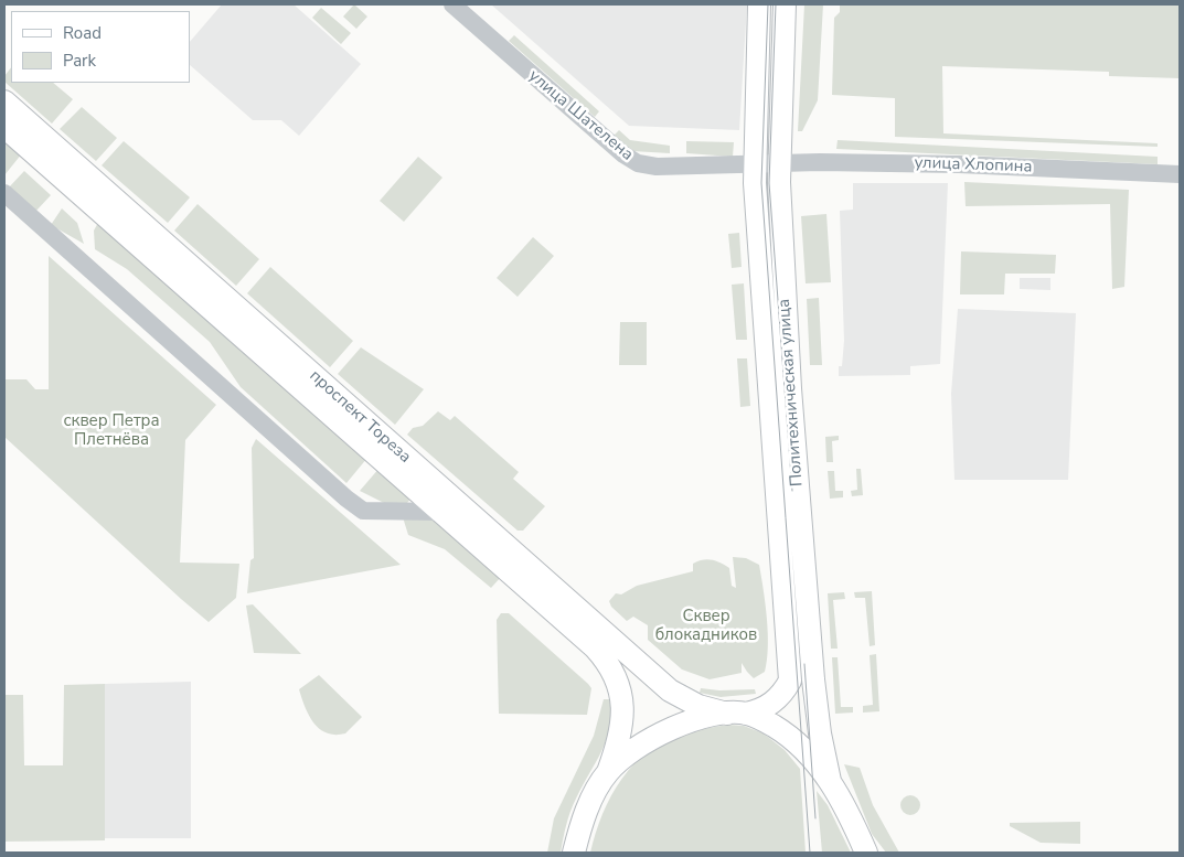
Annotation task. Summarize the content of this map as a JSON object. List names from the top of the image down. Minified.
{"streets":{"main road":["Политехническая улица","проспект Тореза"],"street":["улица Шателена","улица Хлопина"]},"crossings":[["улица Шателена","улица Хлопина"],["улица Шателена","Политехническая улица"],["улица Хлопина","Политехническая улица"],["Политехническая улица","проспект Тореза"]],"parks":["сквер Петра Плетнёва","Сквер блокадников"],"legend":["Road","Park"]}
